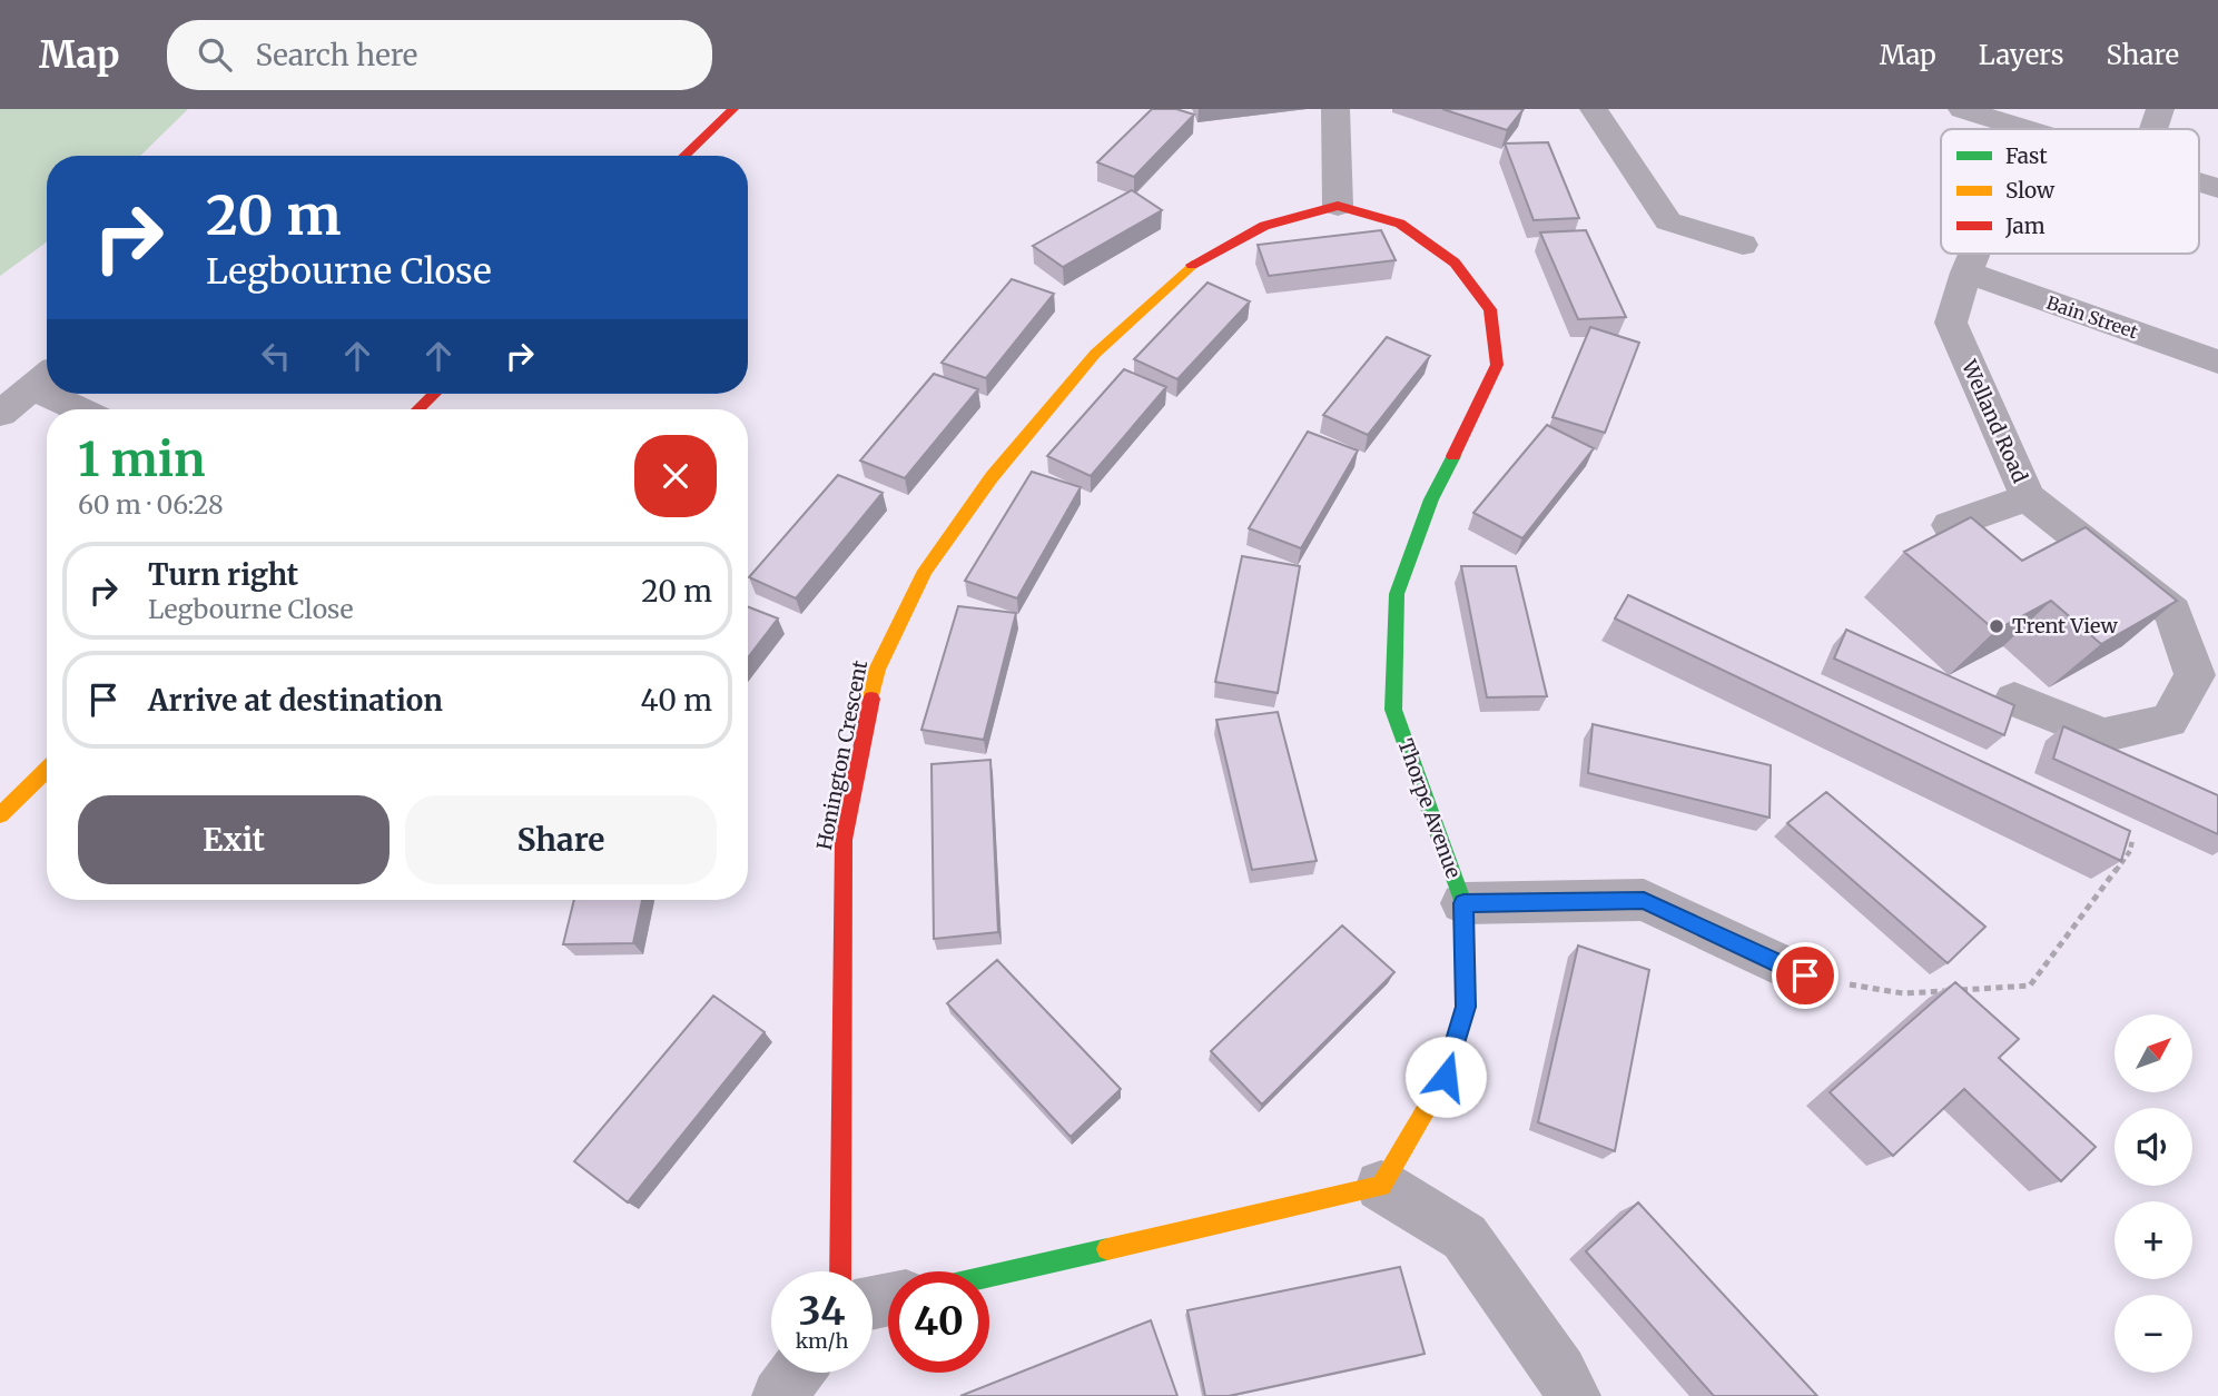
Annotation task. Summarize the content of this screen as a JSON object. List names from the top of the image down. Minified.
{"streets":{"street":["Bain Street","Welland Road","Honington Crescent","Thorpe Avenue"]},"crossings":[["Bain Street","Welland Road"],["Honington Crescent","Thorpe Avenue"]],"places":["Trent View"],"legend":["Fast","Slow","Jam"],"north":"top right","page":{"header":"Map","search":"Search here","nav":["Map","Layers","Share"],"turn":["20 m","Legbourne Close"],"heading":["1 min","60 m · 06:28"],"list":[{"name":"Turn right","note":"Legbourne Close","value":"20 m"},{"name":"Arrive at destination","value":"40 m"}],"buttons":["Exit","Share"],"map_buttons":["+","−"],"speed":"34 km/h","limit":"40"}}
